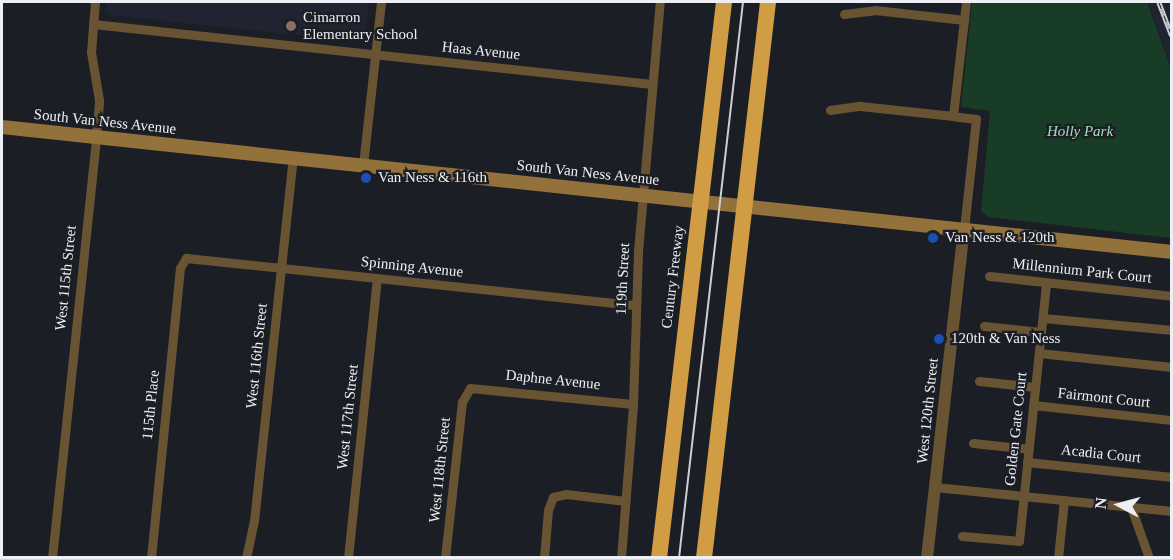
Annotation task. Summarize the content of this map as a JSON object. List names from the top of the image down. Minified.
{"streets":{"highway":["Century Freeway"],"main road":["South Van Ness Avenue"],"street":["Haas Avenue","Spinning Avenue","Millennium Park Court","West 115th Street","119th Street","West 116th Street","Daphne Avenue","Fairmont Court","115th Place","West 120th Street","West 117th Street","Golden Gate Court","Acadia Court","West 118th Street"]},"crossings":[["Haas Avenue","West 115th Street"],["Haas Avenue","119th Street"],["South Van Ness Avenue","West 115th Street"],["South Van Ness Avenue","119th Street"],["South Van Ness Avenue","West 116th Street"],["South Van Ness Avenue","West 120th Street"],["Spinning Avenue","119th Street"],["Spinning Avenue","West 116th Street"],["Spinning Avenue","115th Place"],["Spinning Avenue","West 117th Street"],["Millennium Park Court","Golden Gate Court"],["119th Street","Daphne Avenue"],["Daphne Avenue","West 118th Street"],["Fairmont Court","Golden Gate Court"],["Golden Gate Court","Acadia Court"]],"parks":["Holly Park"],"places":["Cimarron Elementary School","Van Ness & 116th","Van Ness & 120th","120th & Van Ness"],"north":"left"}
